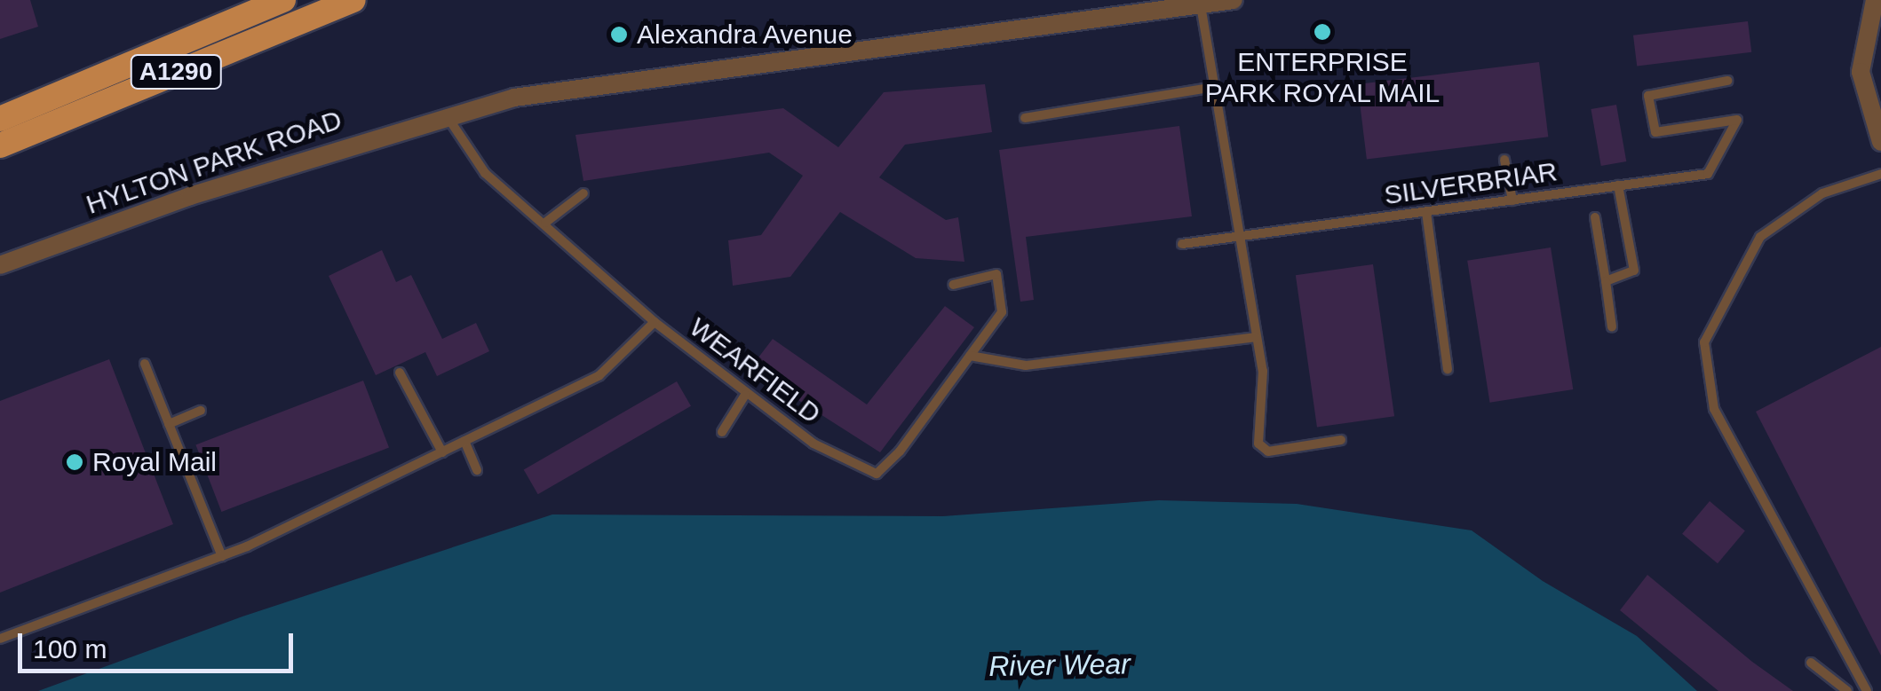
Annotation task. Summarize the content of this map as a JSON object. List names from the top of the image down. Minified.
{"streets":{"main road":["A1290"],"street":["HYLTON PARK ROAD"],"lane":["SILVERBRIAR","WEARFIELD"]},"crossings":[["HYLTON PARK ROAD","WEARFIELD"]],"water":["River Wear"],"places":["ENTERPRISE PARK ROYAL MAIL","Alexandra Avenue","Royal Mail"],"scale_bar":"100 m"}
